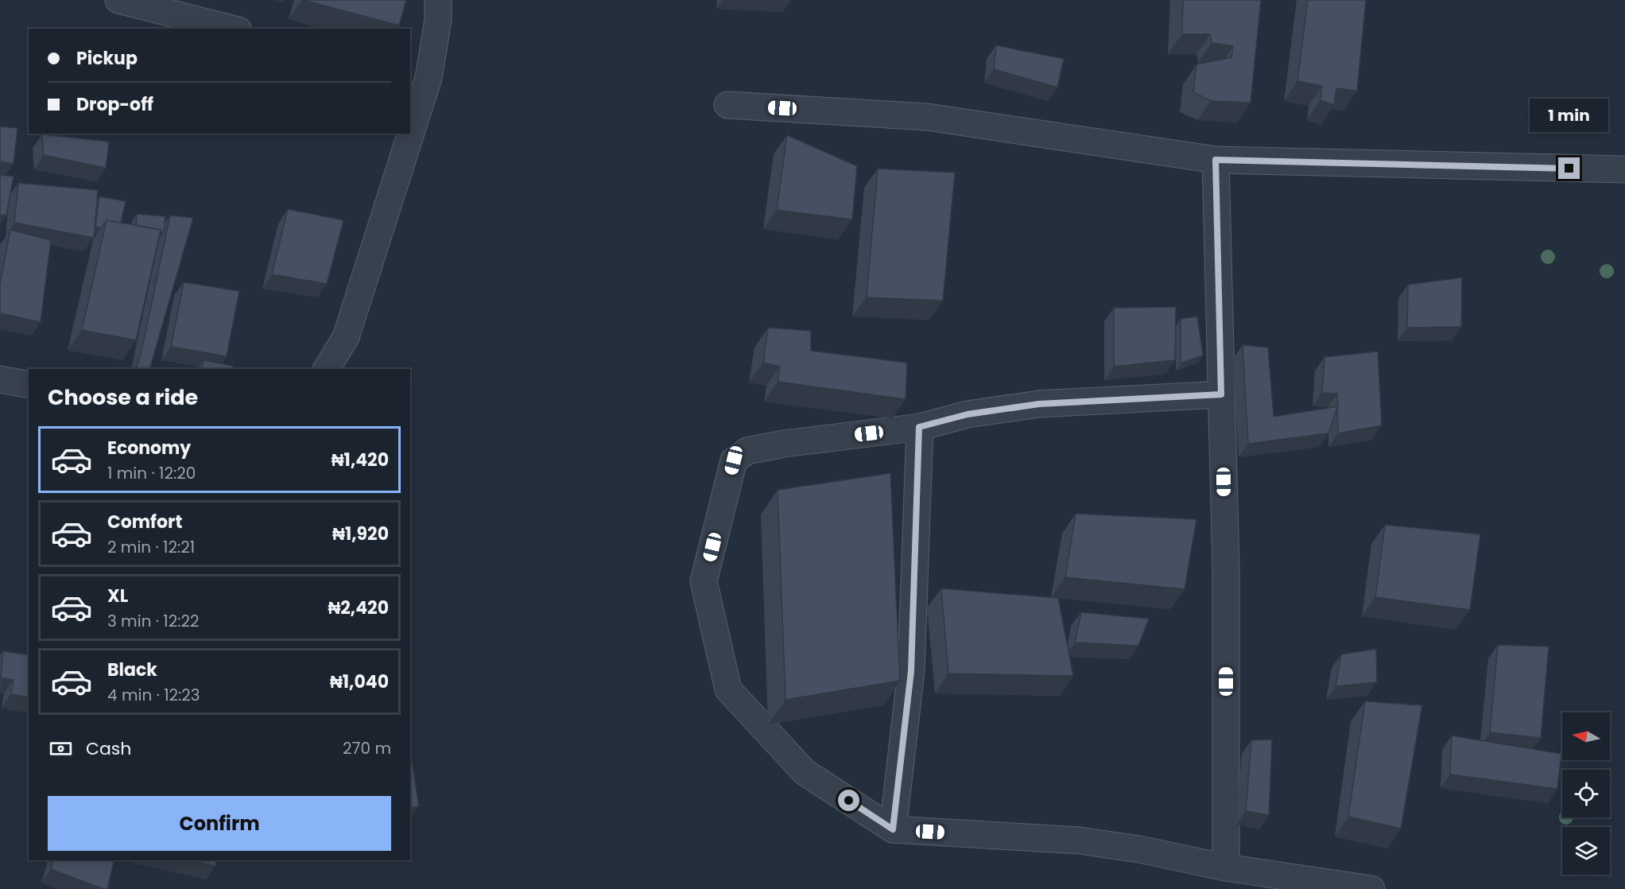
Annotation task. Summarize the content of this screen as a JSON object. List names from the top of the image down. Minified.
{"north":"left","page":{"banner":["Pickup","Drop-off"],"bubble":"1 min","heading":"Choose a ride","list":[{"name":"Economy","note":"1 min · 12:20","value":"₦1,420"},{"name":"Comfort","note":"2 min · 12:21","value":"₦1,920"},{"name":"XL","note":"3 min · 12:22","value":"₦2,420"},{"name":"Black","note":"4 min · 12:23","value":"₦1,040"}],"pay":["Cash","270 m"],"buttons":"Confirm"}}
